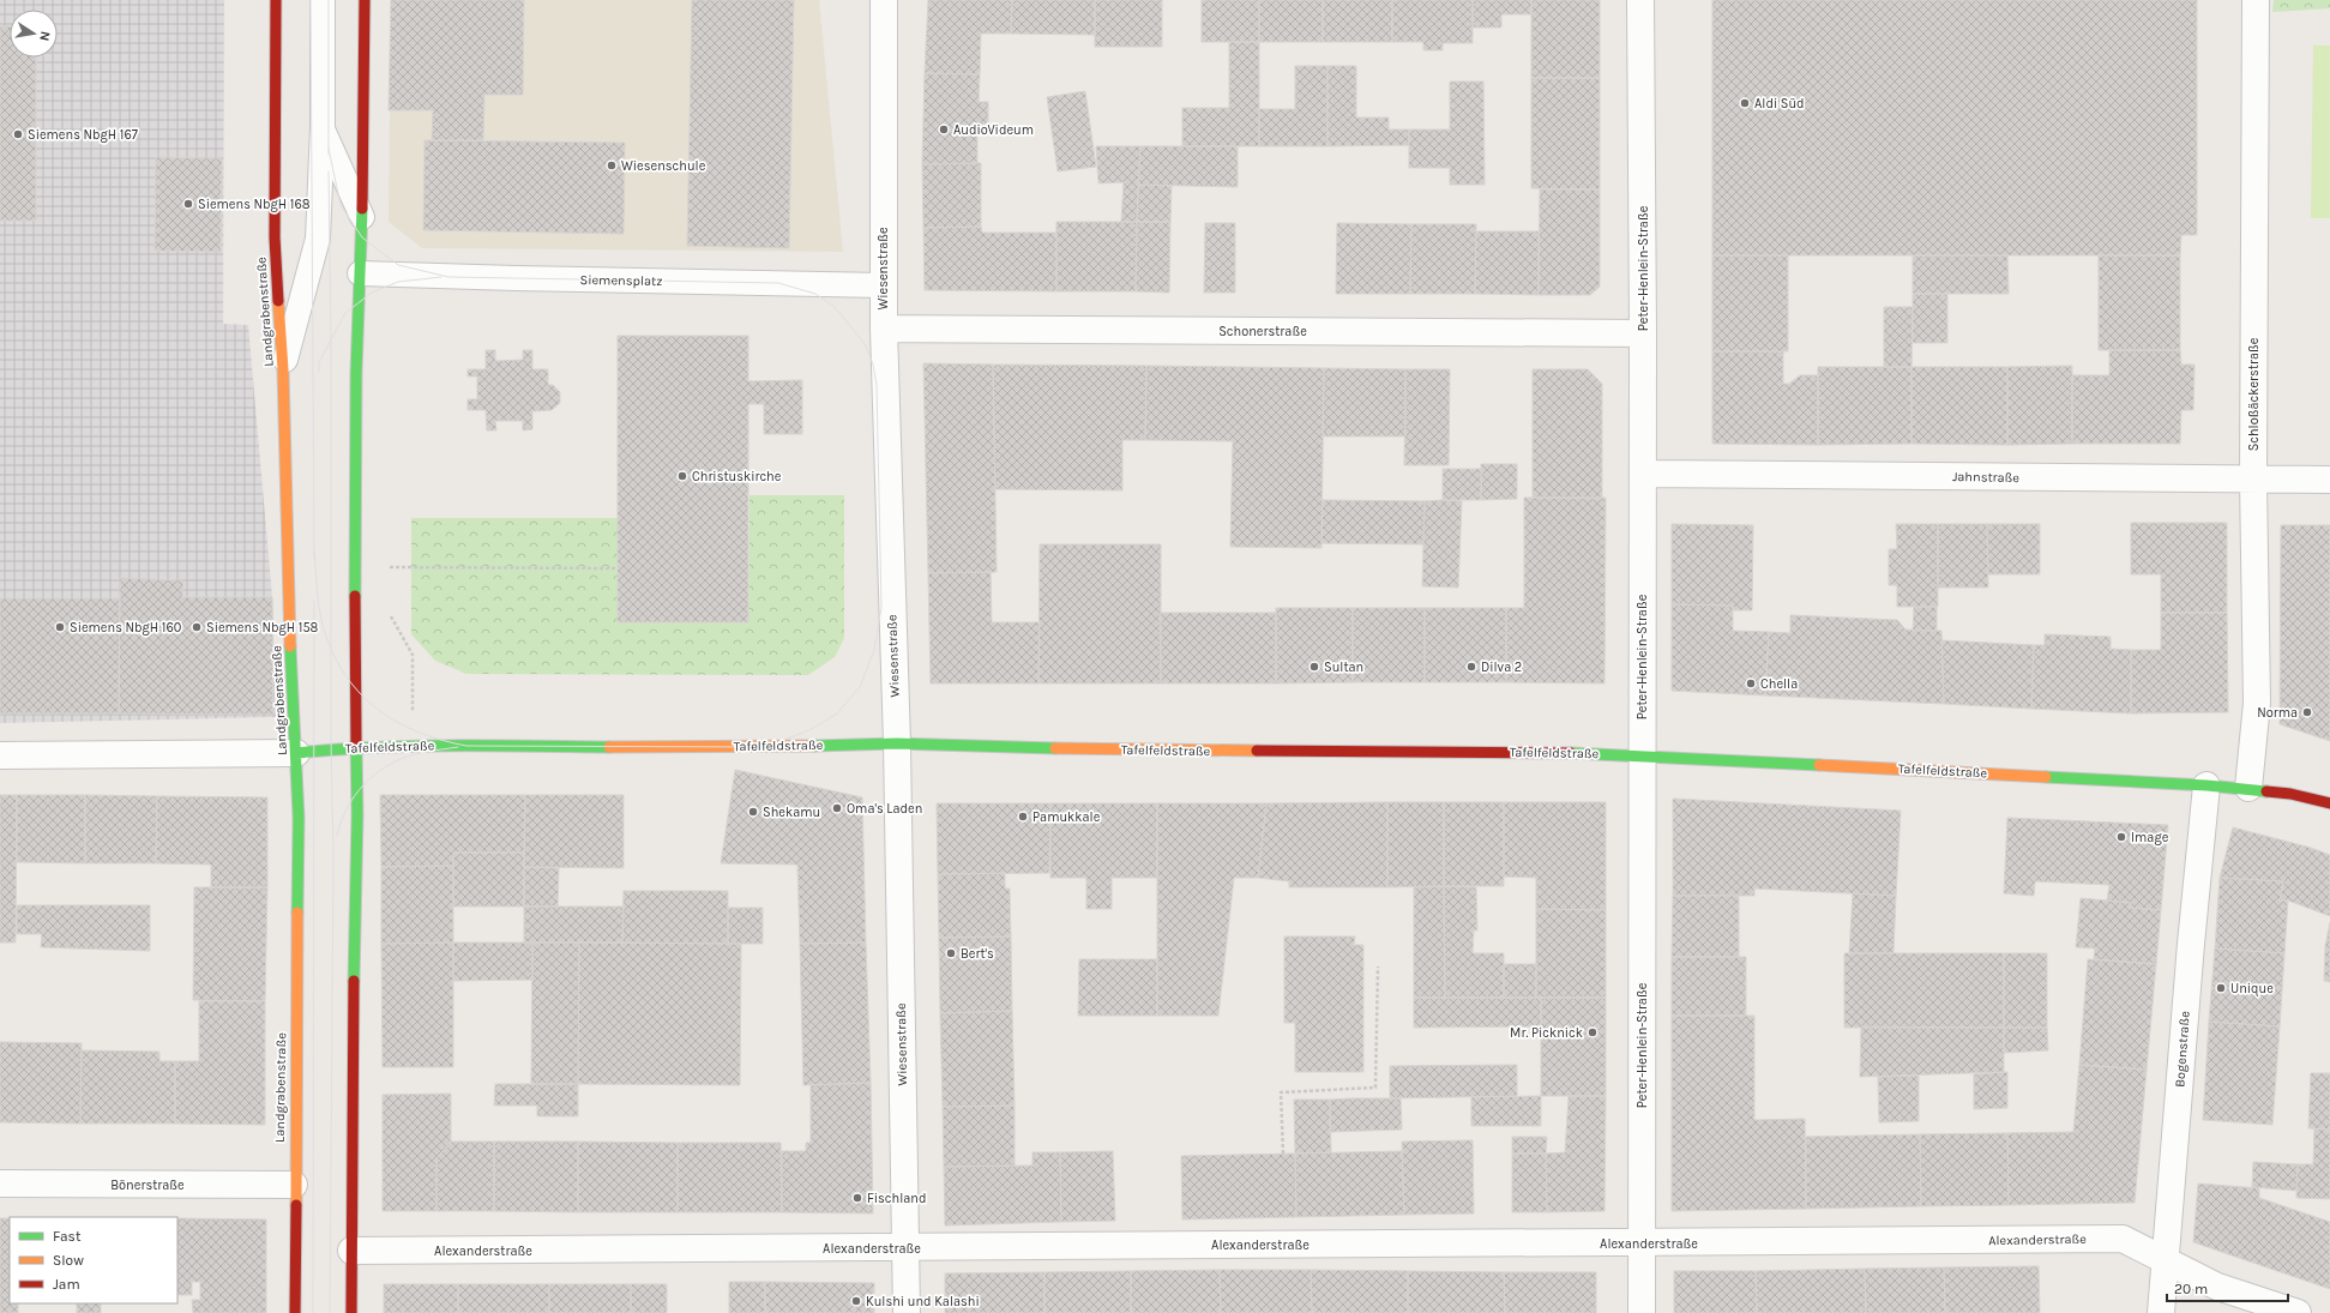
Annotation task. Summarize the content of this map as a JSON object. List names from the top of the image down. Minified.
{"streets":{"main road":["Landgrabenstraße","Tafelfeldstraße"],"street":["Wiesenstraße","Peter-Henlein-Straße","Schonerstraße","Schloßäckerstraße","Jahnstraße","Bogenstraße","Bönerstraße","Alexanderstraße"],"lane":["Siemensplatz"]},"crossings":[["Wiesenstraße","Siemensplatz"],["Wiesenstraße","Schonerstraße"],["Wiesenstraße","Tafelfeldstraße"],["Wiesenstraße","Alexanderstraße"],["Peter-Henlein-Straße","Schonerstraße"],["Peter-Henlein-Straße","Jahnstraße"],["Peter-Henlein-Straße","Tafelfeldstraße"],["Peter-Henlein-Straße","Alexanderstraße"],["Landgrabenstraße","Tafelfeldstraße"],["Landgrabenstraße","Bönerstraße"],["Schloßäckerstraße","Jahnstraße"],["Schloßäckerstraße","Tafelfeldstraße"],["Tafelfeldstraße","Bogenstraße"],["Bogenstraße","Alexanderstraße"]],"places":["Aldi Süd","AudioVideum","Siemens NbgH 167","Wiesenschule","Siemens NbgH 168","Christuskirche","Siemens NbgH 160","Siemens NbgH 158","Sultan","Dilva 2","Chella","Norma","Oma's Laden","Shekamu","Pamukkale","Image","Bert's","Unique","Mr. Picknick","Fischland","Kulshi und Kalashi"],"legend":["Fast","Slow","Jam"],"scale_bar":"20 m","north":"right"}
